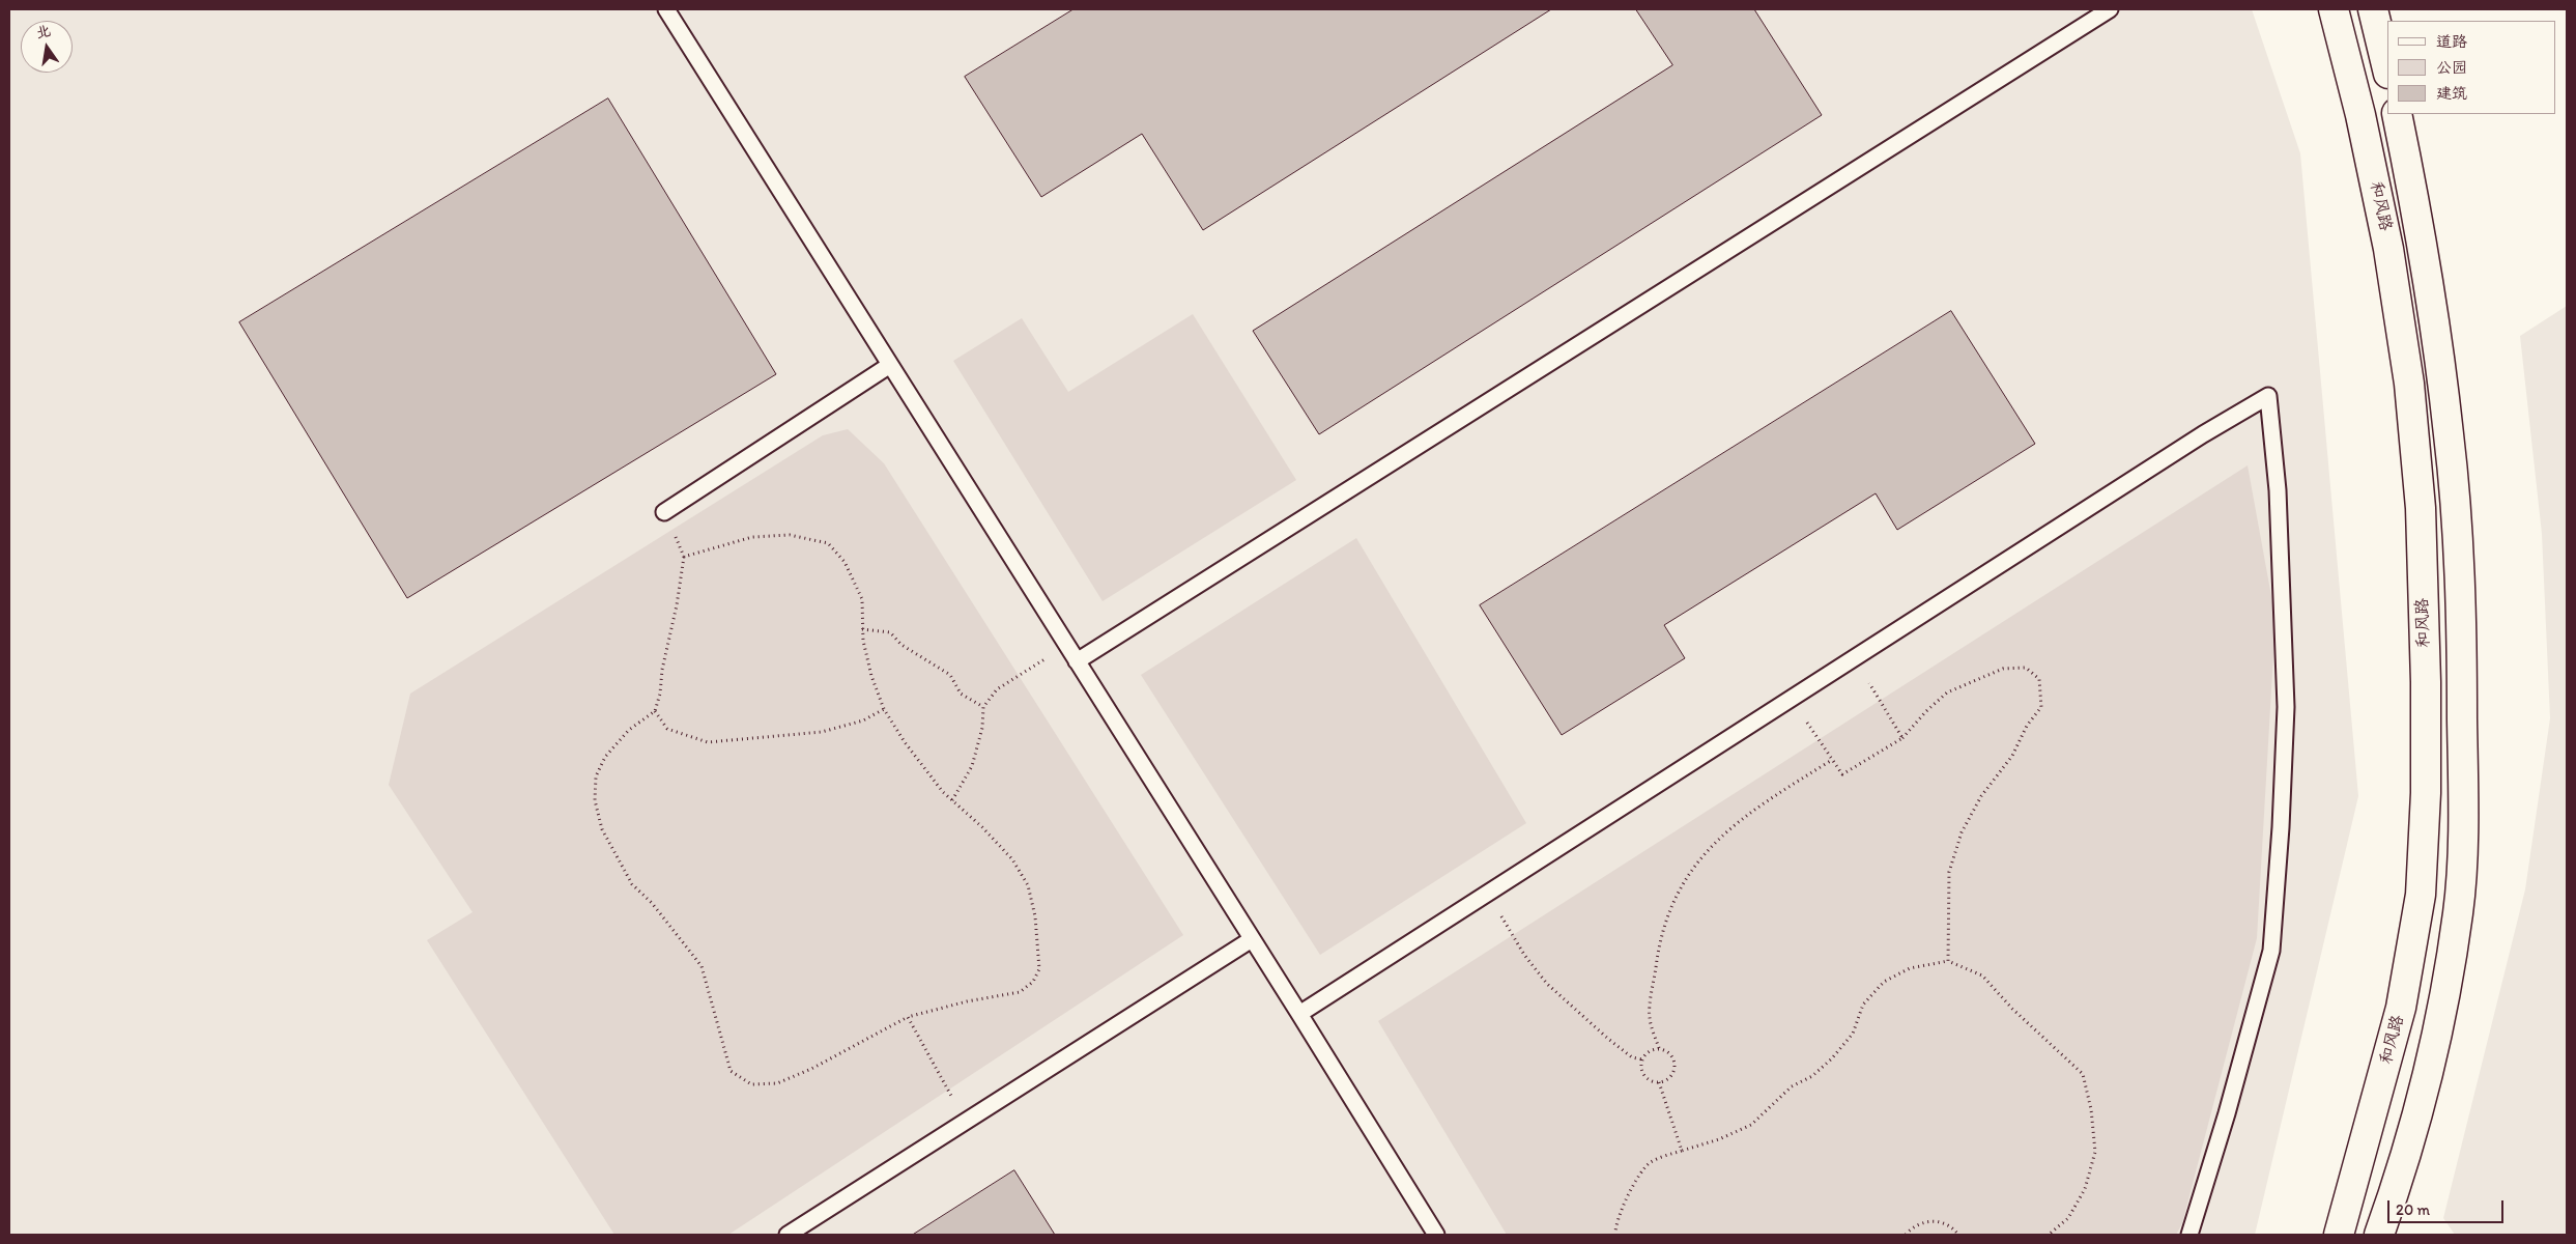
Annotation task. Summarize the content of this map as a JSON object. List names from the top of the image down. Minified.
{"streets":{"street":["和风路"]},"legend":["道路","公园","建筑"],"scale_bar":"20 m","north":"top"}
